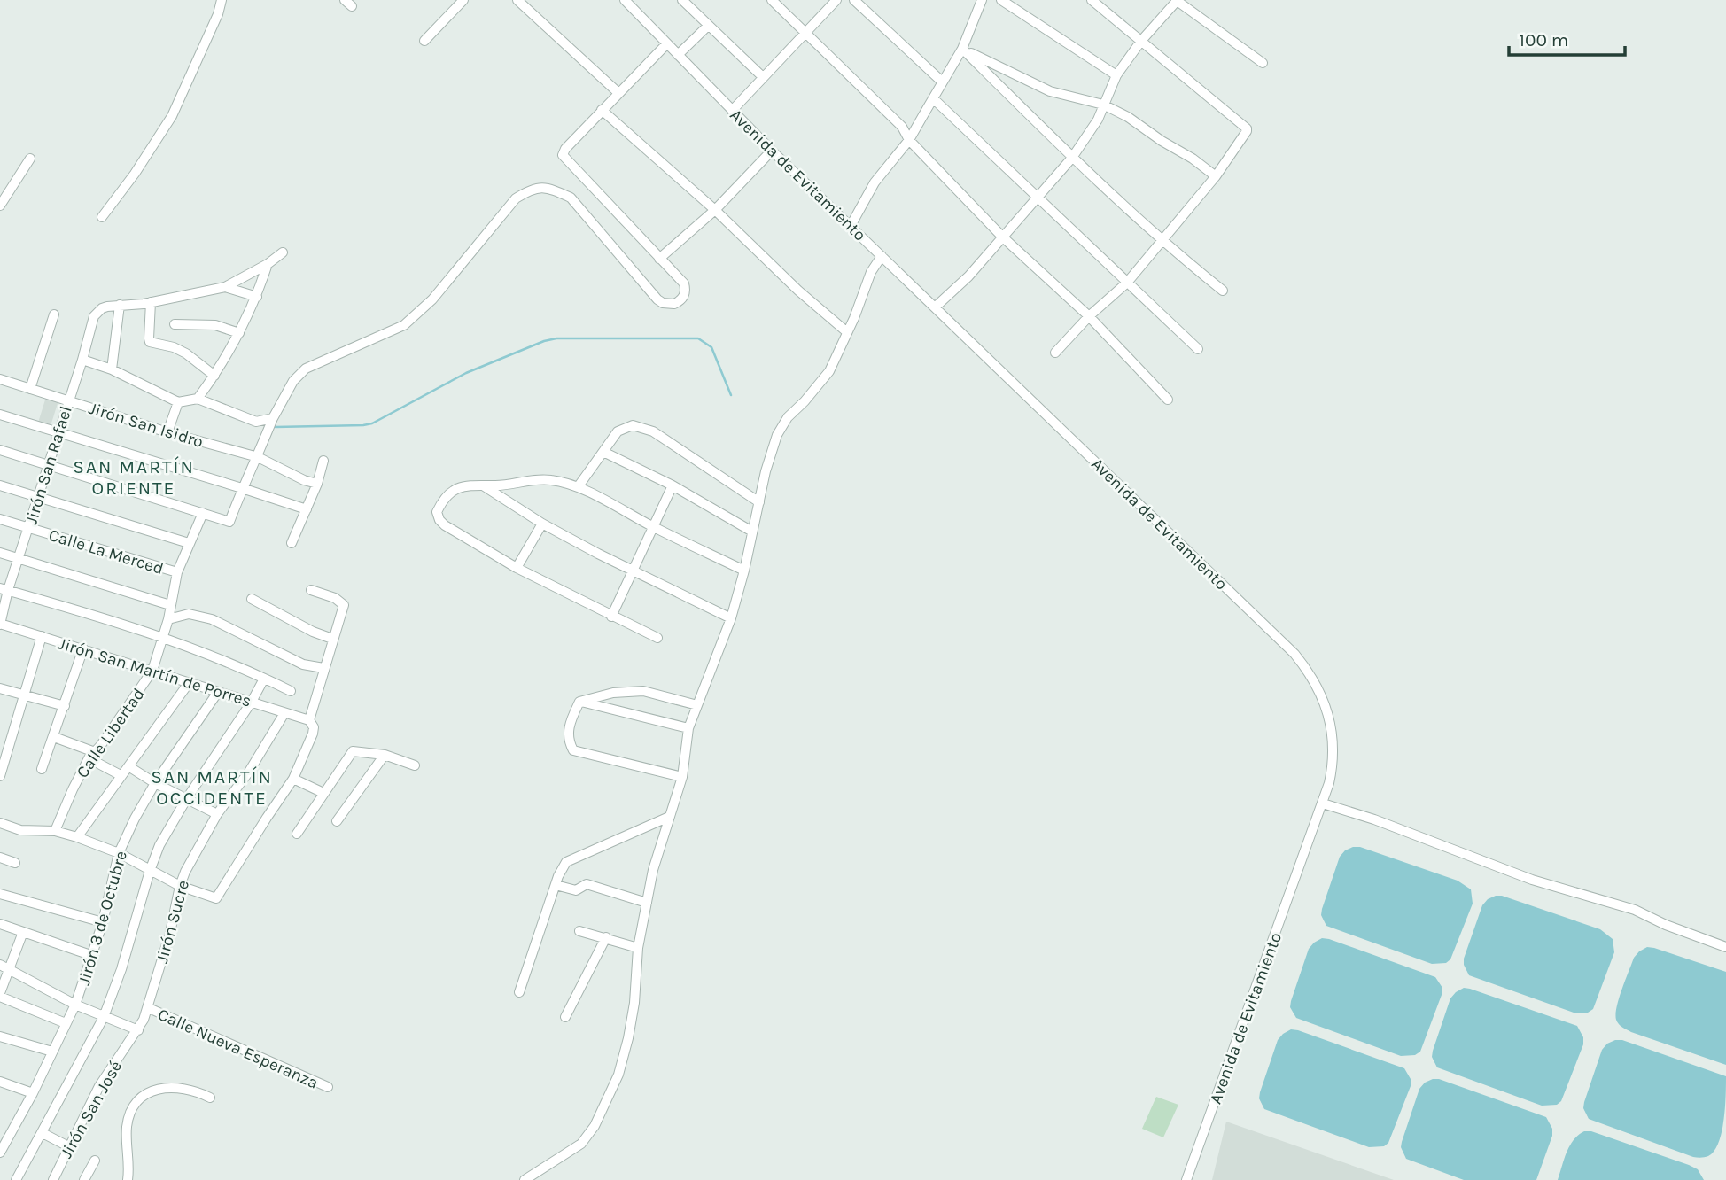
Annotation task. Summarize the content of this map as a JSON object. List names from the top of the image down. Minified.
{"streets":{"street":["Avenida de Evitamiento","Jirón San Isidro","Jirón San Rafael","Calle La Merced","Jirón San Martín de Porres","Calle Libertad","Jirón 3 de Octubre","Jirón Sucre","Calle Nueva Esperanza","Jirón San José"]},"crossings":[["Jirón San Isidro","Jirón San Rafael"],["Jirón San Rafael","Calle La Merced"],["Jirón San Rafael","Jirón San Martín de Porres"],["Calle La Merced","Calle Libertad"],["Jirón San Martín de Porres","Calle Libertad"],["Jirón San Martín de Porres","Jirón 3 de Octubre"],["Jirón San Martín de Porres","Jirón Sucre"],["Jirón Sucre","Calle Nueva Esperanza"],["Jirón Sucre","Jirón San José"],["Calle Nueva Esperanza","Jirón San José"]],"districts":["SAN MARTÍN ORIENTE","SAN MARTÍN OCCIDENTE"],"scale_bar":"100 m"}
